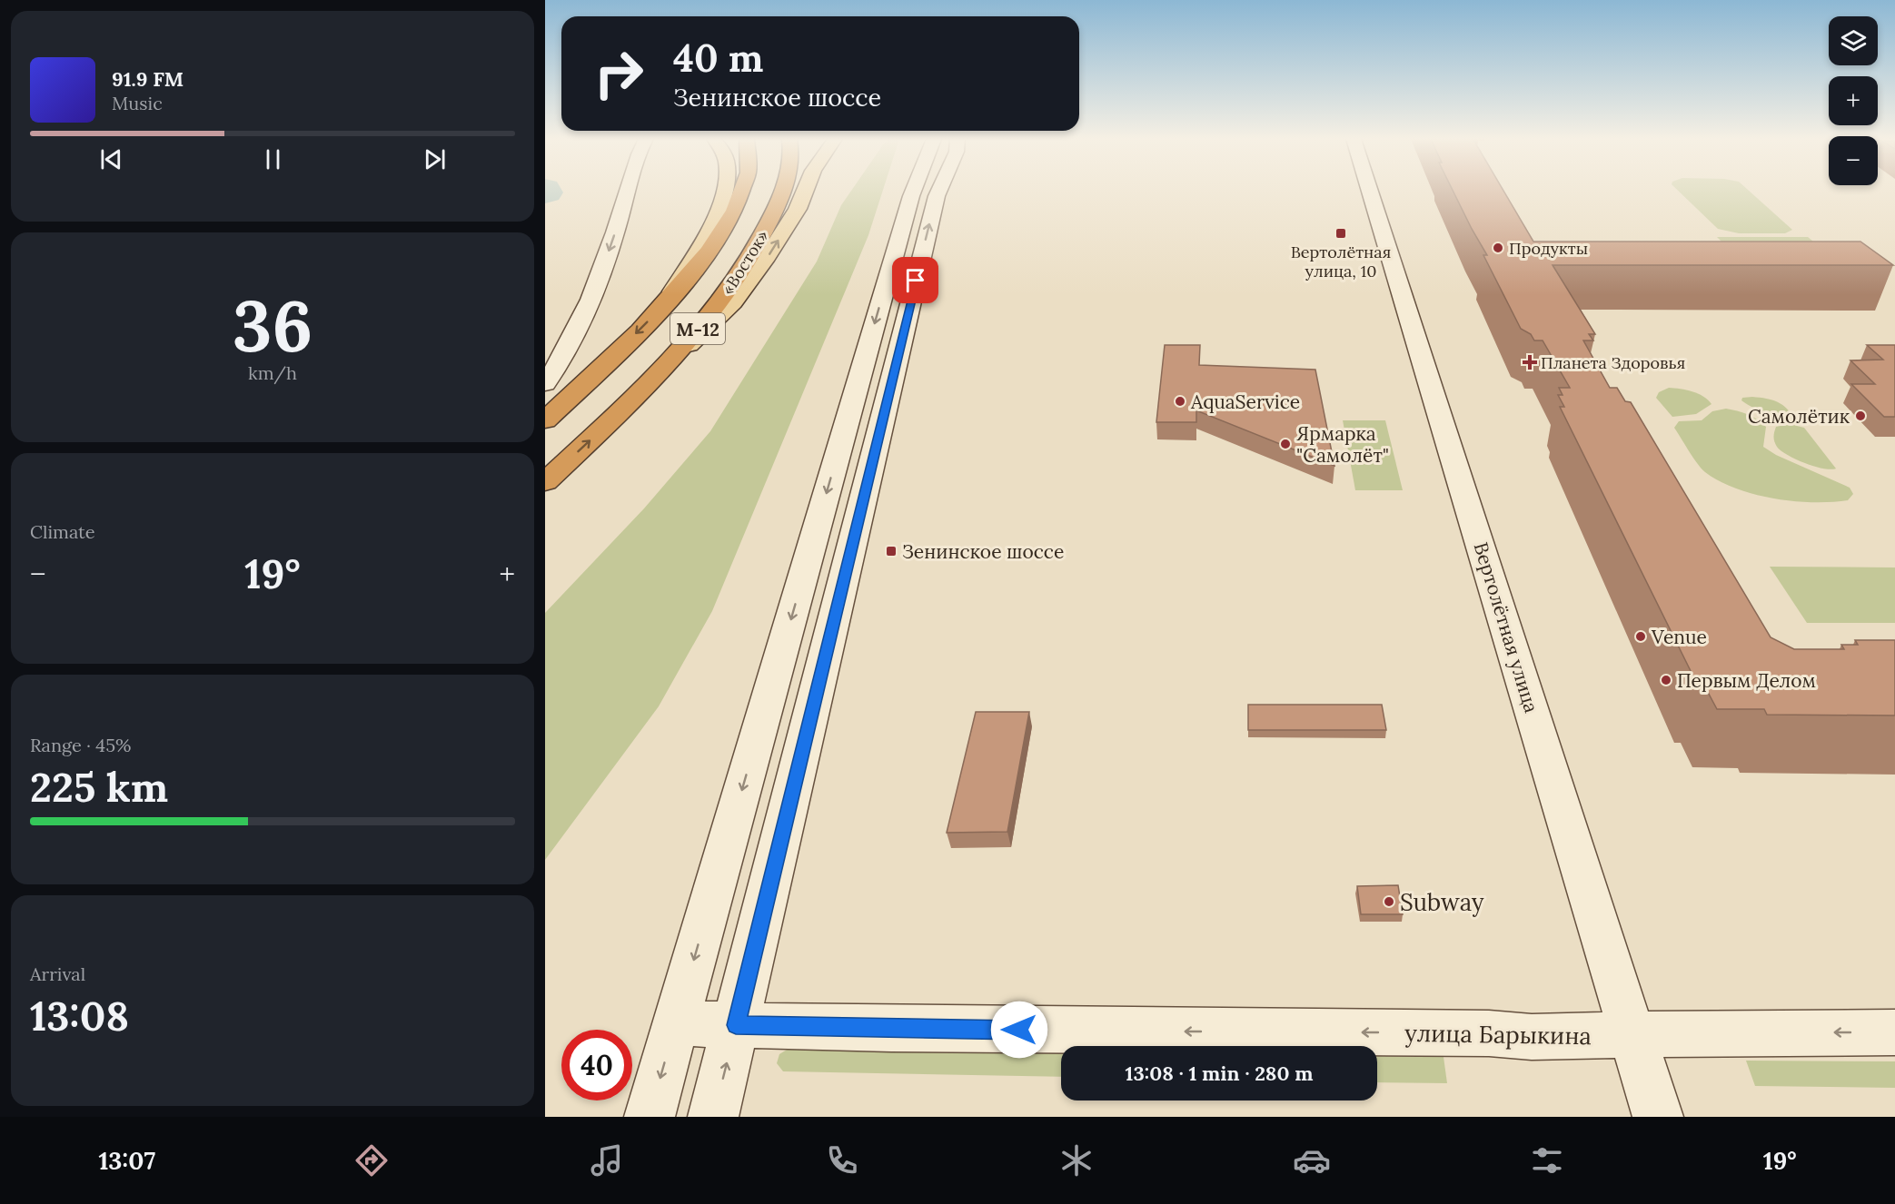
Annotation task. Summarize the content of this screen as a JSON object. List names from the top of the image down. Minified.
{"streets":{"highway":["«Восток»","М-12"],"main road":["Вертолётная улица","улица Барыкина"]},"crossings":[["Вертолётная улица","улица Барыкина"]],"one_way":["улица Барыкина"],"places":{"transit":["Вертолётная улица, 10","Зенинское шоссе"],"other":["Продукты","AquaService","Самолётик","Ярмарка \"Самолёт\"","Venue","Первым Делом","Subway"],"health":["Планета Здоровья"]},"page":{"map_buttons":["+","−"],"turn":["40 m","Зенинское шоссе"],"song":["91.9 FM","Music"],"tile":[["36","km/h"],"Climate",["Range · 45%","225 km"],["Arrival","13:08"]],"heat":["−","19°","+"],"limit":"40","trip":"13:08 · 1 min · 280 m","tabs":["13:07","19°"]}}
